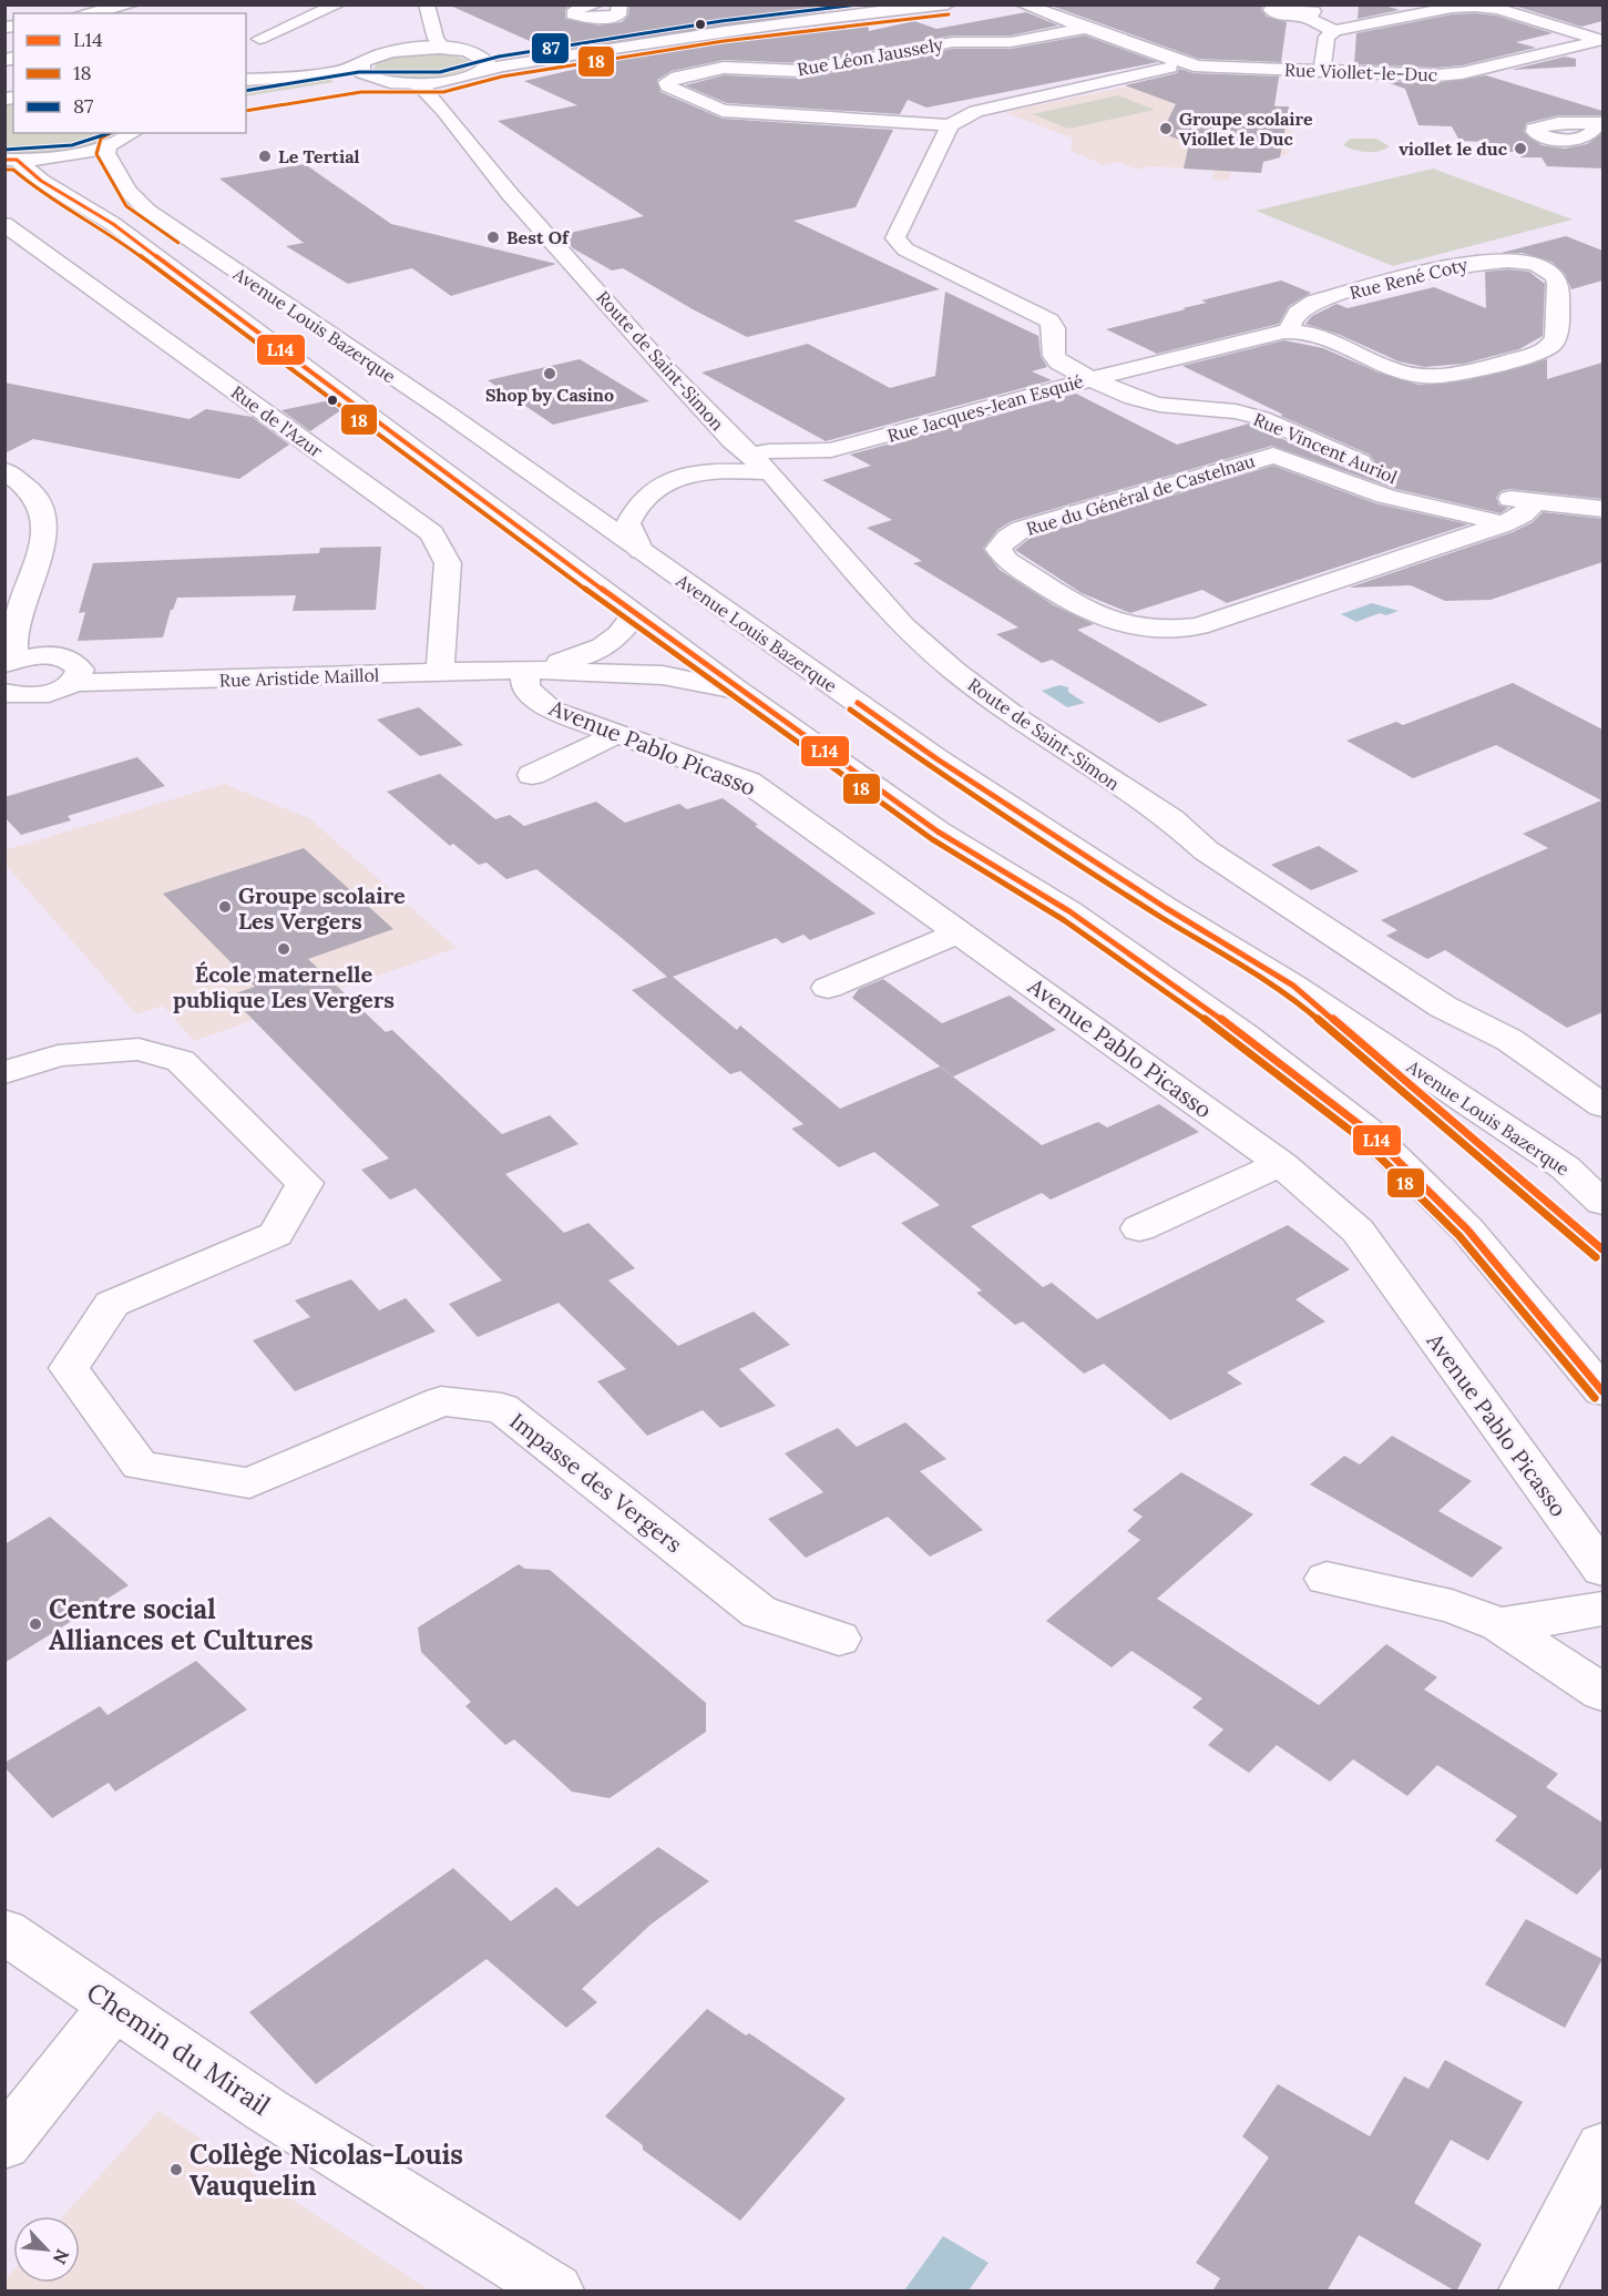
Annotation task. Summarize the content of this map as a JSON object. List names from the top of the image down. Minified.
{"streets":{"street":["Rue Léon Jaussely","Rue Viollet-le-Duc","Rue René Coty","Avenue Louis Bazerque","Route de Saint-Simon","Rue Jacques-Jean Esquié","Rue de l'Azur","Rue Vincent Auriol","Rue du Général de Castelnau","Rue Aristide Maillol","Avenue Pablo Picasso","Impasse des Vergers","Chemin du Mirail"]},"crossings":[["Rue Léon Jaussely","Rue Jacques-Jean Esquié"],["Rue René Coty","Rue Jacques-Jean Esquié"],["Rue René Coty","Rue Vincent Auriol"],["Avenue Louis Bazerque","Rue Jacques-Jean Esquié"],["Avenue Louis Bazerque","Rue Aristide Maillol"],["Route de Saint-Simon","Rue Jacques-Jean Esquié"],["Rue Jacques-Jean Esquié","Rue Vincent Auriol"],["Rue de l'Azur","Rue Aristide Maillol"],["Rue Vincent Auriol","Rue du Général de Castelnau"],["Rue Aristide Maillol","Avenue Pablo Picasso"]],"places":["Groupe scolaire Viollet le Duc","viollet le duc","Le Tertial","Best Of","Shop by Casino","Groupe scolaire Les Vergers","École maternelle publique Les Vergers","Centre social Alliances et Cultures","Collège Nicolas-Louis Vauquelin"],"lines":["transit line 87","transit line 18","transit line L14"],"legend":["L14","18","87"],"north":"bottom right"}
